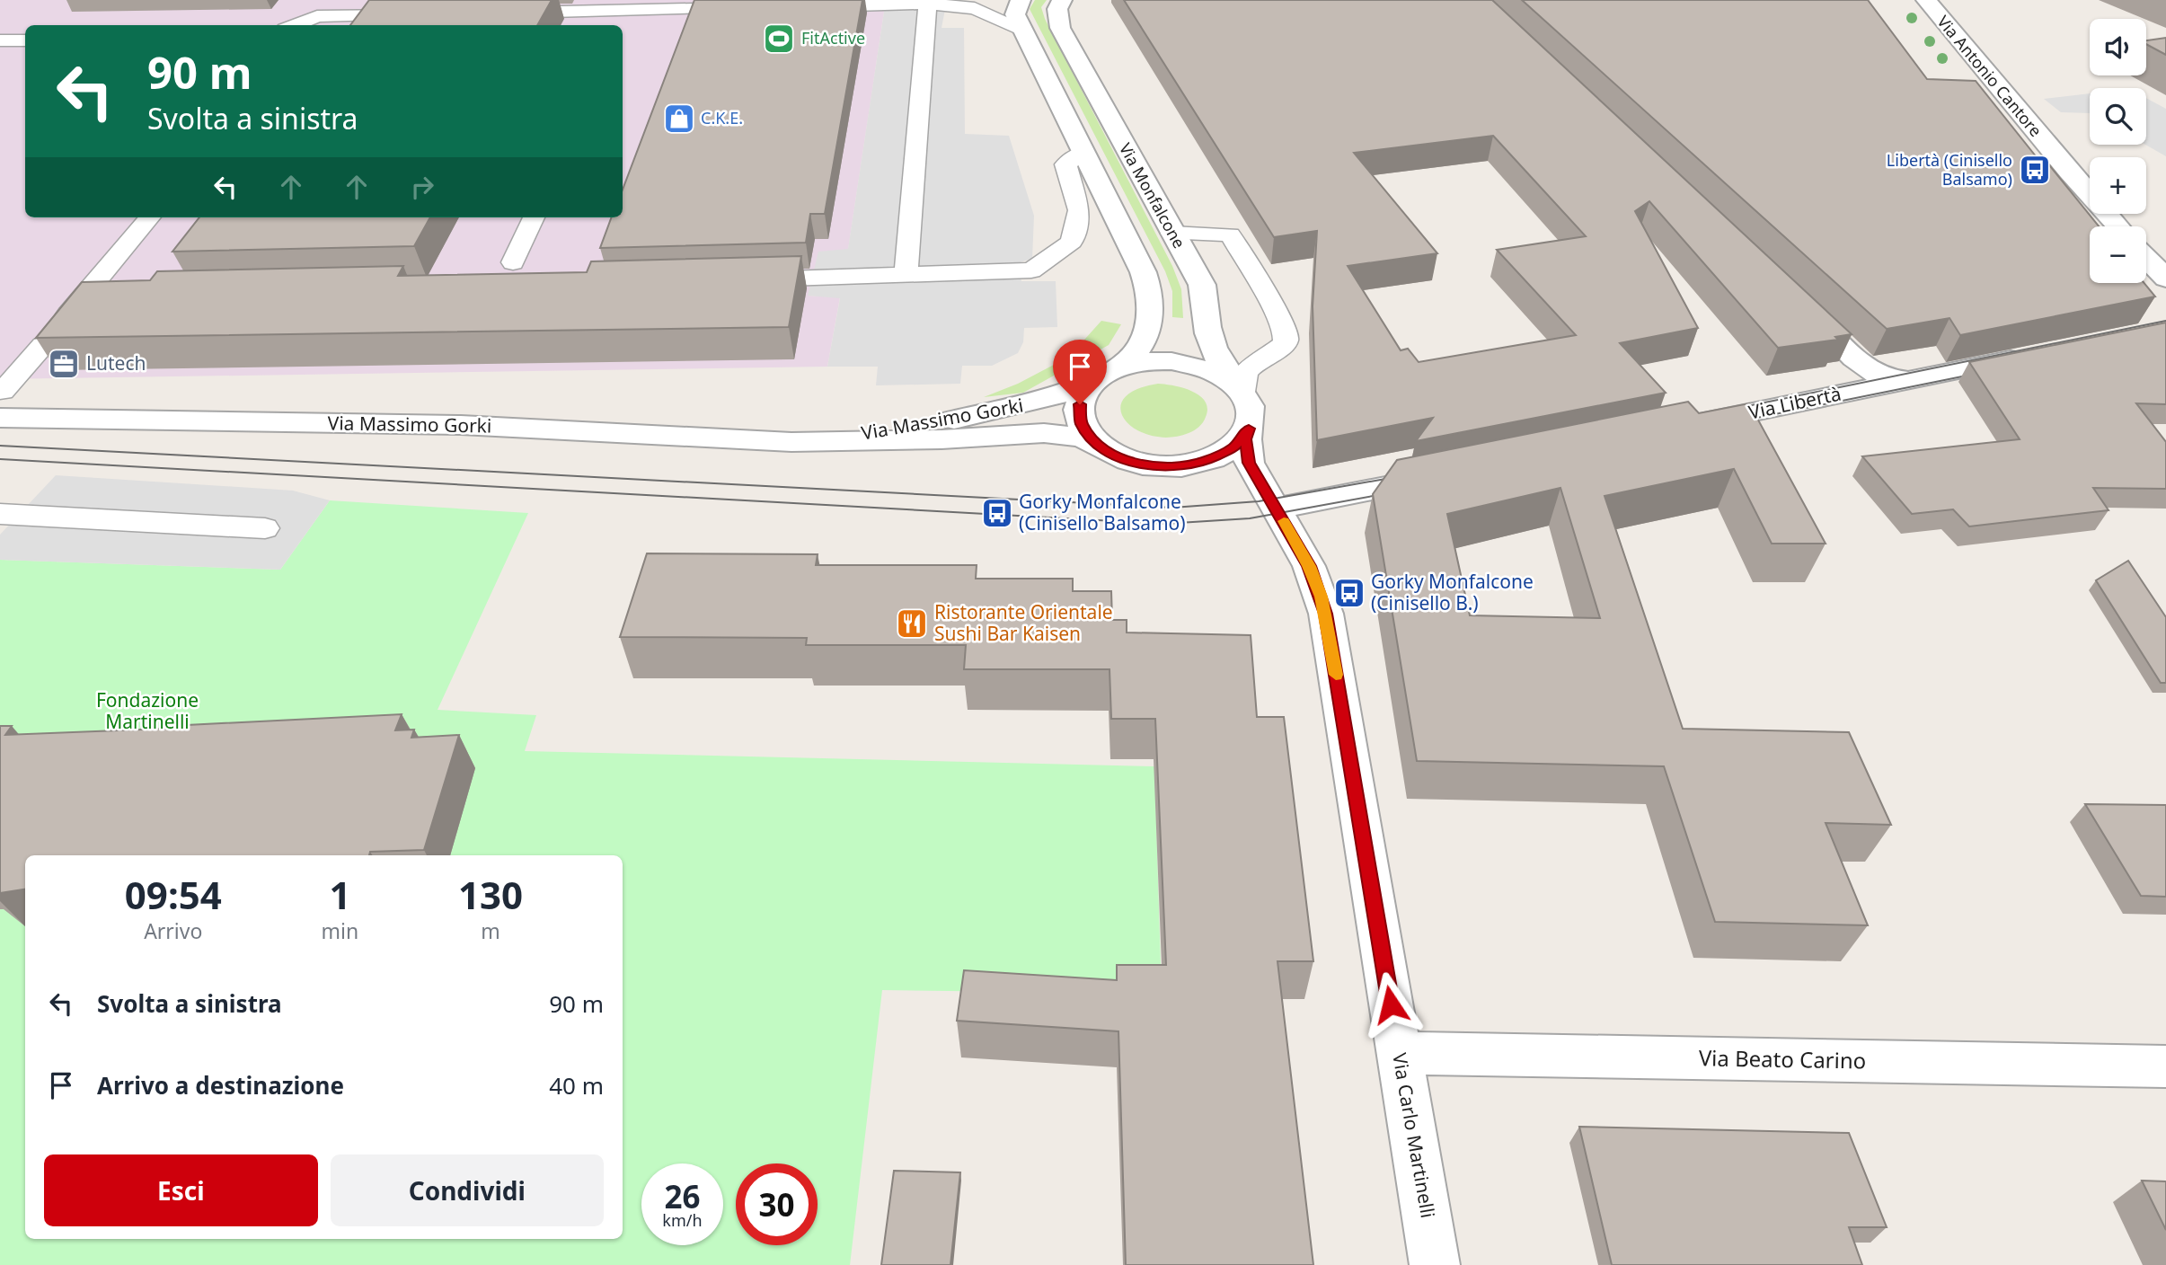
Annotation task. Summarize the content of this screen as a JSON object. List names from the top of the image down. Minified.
{"streets":{"street":["Via Antonio Cantore","Via Monfalcone","Via Libertà","Via Massimo Gorki","Via Beato Carino","Via Carlo Martinelli"]},"crossings":[["Via Monfalcone","Via Massimo Gorki"],["Via Monfalcone","Via Carlo Martinelli"],["Via Massimo Gorki","Via Carlo Martinelli"],["Via Beato Carino","Via Carlo Martinelli"]],"parks":["Fondazione Martinelli"],"places":{"sports":["FitActive"],"shop":["C.K.E."],"bus stop":["Libertà (Cinisello Balsamo)","Gorky Monfalcone (Cinisello Balsamo)","Gorky Monfalcone (Cinisello B.)"],"office":["Lutech"],"restaurant":["Ristorante Orientale Sushi Bar Kaisen"]},"page":{"map_buttons":["+","−"],"turn":["90 m","Svolta a sinistra"],"eta":["09:54","Arrivo","1","min","130","m"],"list":[{"name":"Svolta a sinistra","value":"90 m"},{"name":"Arrivo a destinazione","value":"40 m"}],"buttons":["Esci","Condividi"],"speed":"26 km/h","limit":"30"}}
